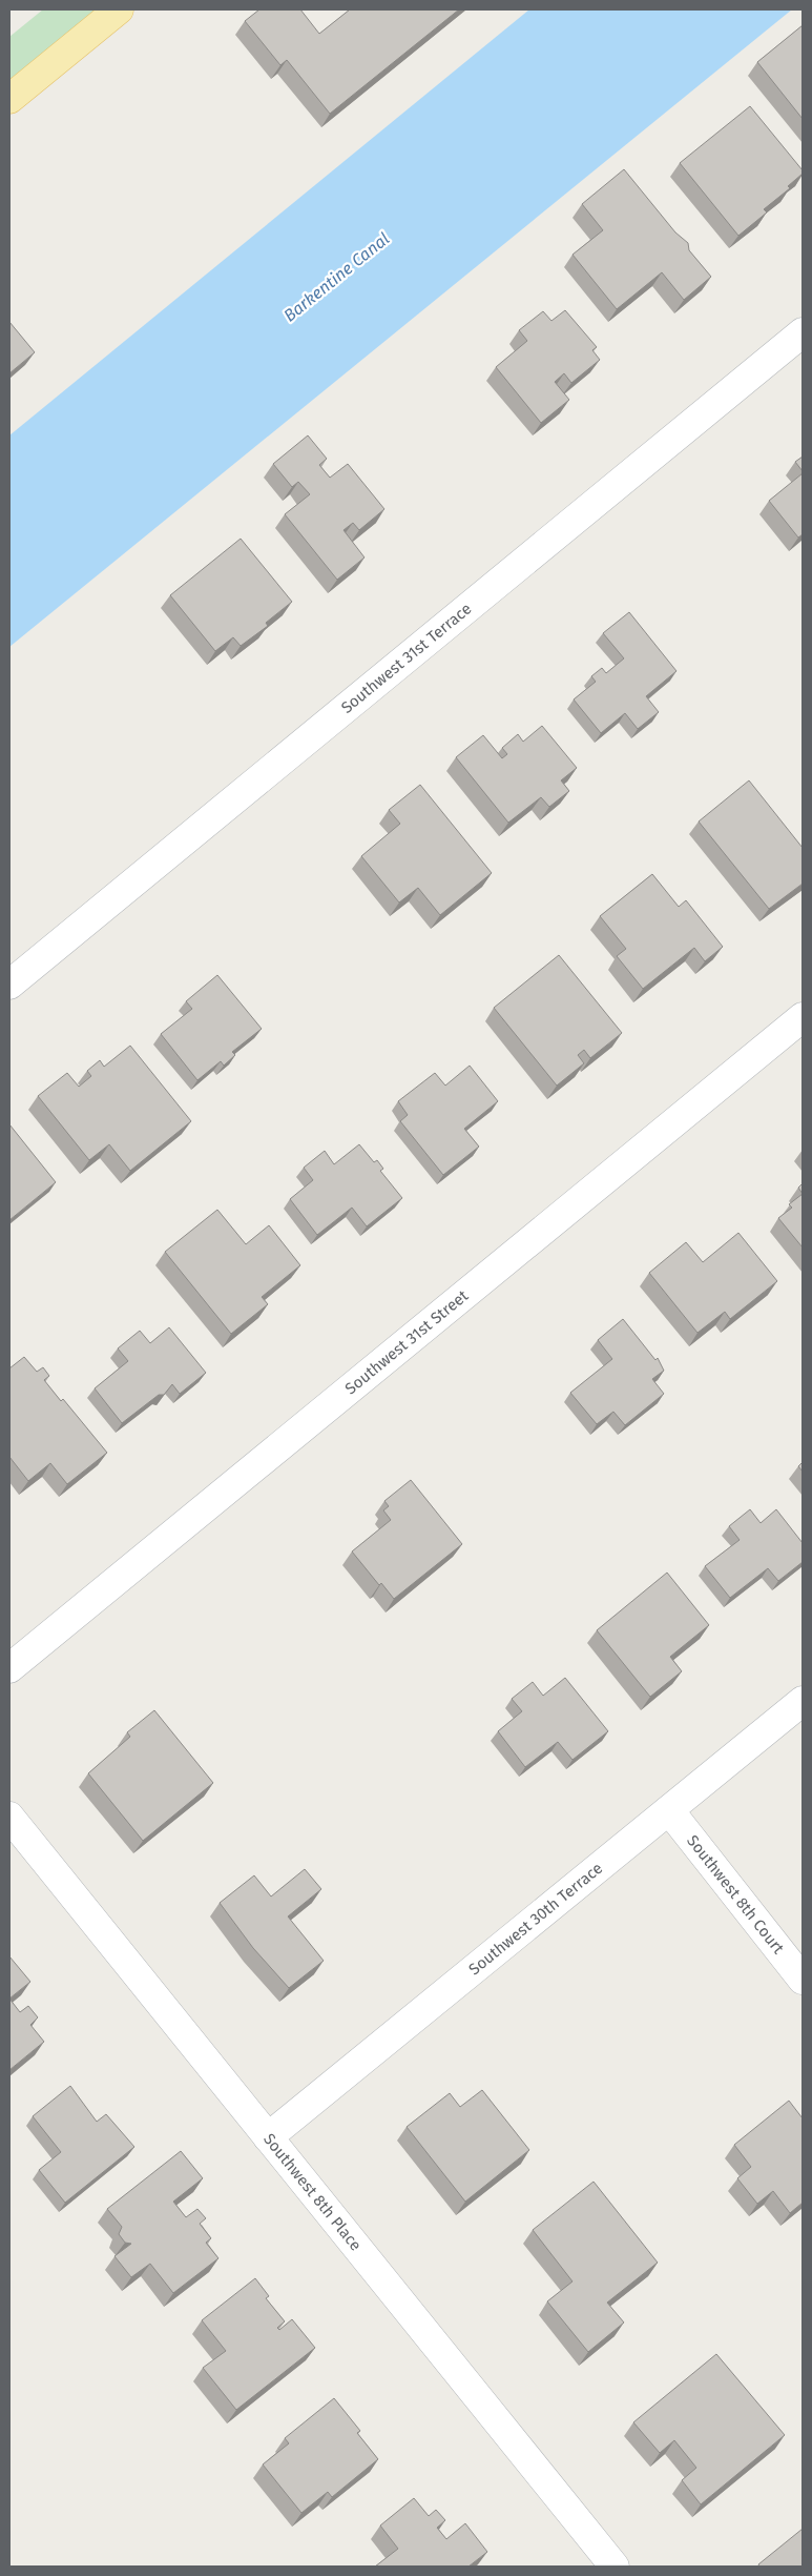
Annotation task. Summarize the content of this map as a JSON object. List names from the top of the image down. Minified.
{"streets":{"street":["Southwest 31st Terrace","Southwest 31st Street","Southwest 8th Court","Southwest 30th Terrace","Southwest 8th Place"]},"crossings":[["Southwest 8th Court","Southwest 30th Terrace"],["Southwest 30th Terrace","Southwest 8th Place"]],"water":["Barkentine Canal"]}
